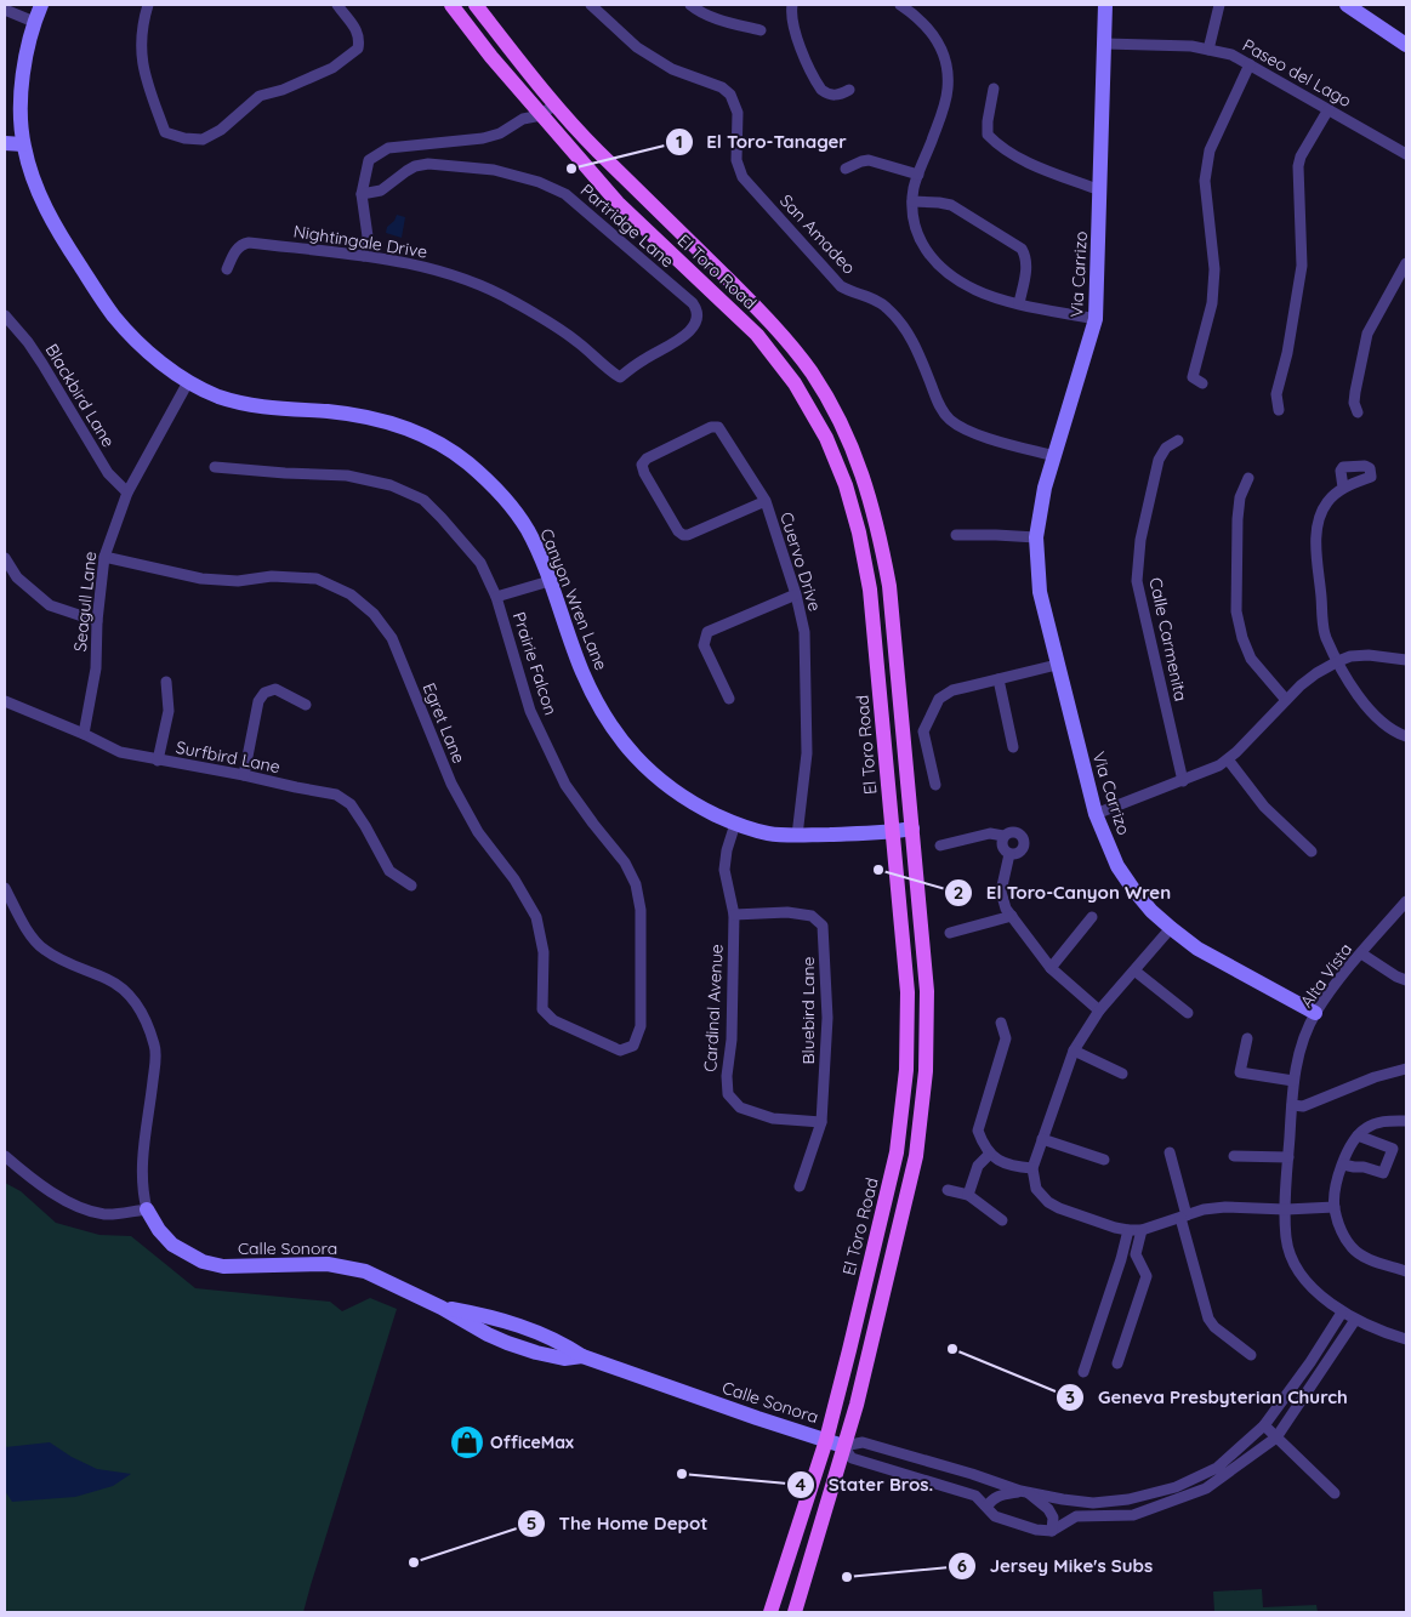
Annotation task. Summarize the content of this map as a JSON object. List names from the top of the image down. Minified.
{"streets":{"main road":["El Toro Road"],"street":["Paseo del Lago","Partridge Lane","San Amadeo","Nightingale Drive","Via Carrizo","Blackbird Lane","Cuervo Drive","Canyon Wren Lane","Seagull Lane","Calle Carmenita","Prairie Falcon","Egret Lane","Surfbird Lane","Alta Vista","Cardinal Avenue","Bluebird Lane","Calle Sonora"]},"crossings":[["Paseo del Lago","Via Carrizo"],["Partridge Lane","Nightingale Drive"],["San Amadeo","Via Carrizo"],["El Toro Road","Canyon Wren Lane"],["El Toro Road","Calle Sonora"],["Via Carrizo","Alta Vista"],["Blackbird Lane","Seagull Lane"],["Cuervo Drive","Canyon Wren Lane"],["Canyon Wren Lane","Seagull Lane"],["Canyon Wren Lane","Cardinal Avenue"],["Seagull Lane","Egret Lane"],["Seagull Lane","Surfbird Lane"],["Prairie Falcon","Egret Lane"],["Alta Vista","Calle Sonora"],["Cardinal Avenue","Bluebird Lane"]],"places":{"other":["El Toro-Tanager","El Toro-Canyon Wren","Geneva Presbyterian Church","Stater Bros.","The Home Depot","Jersey Mike's Subs"],"shop":["OfficeMax"]}}
